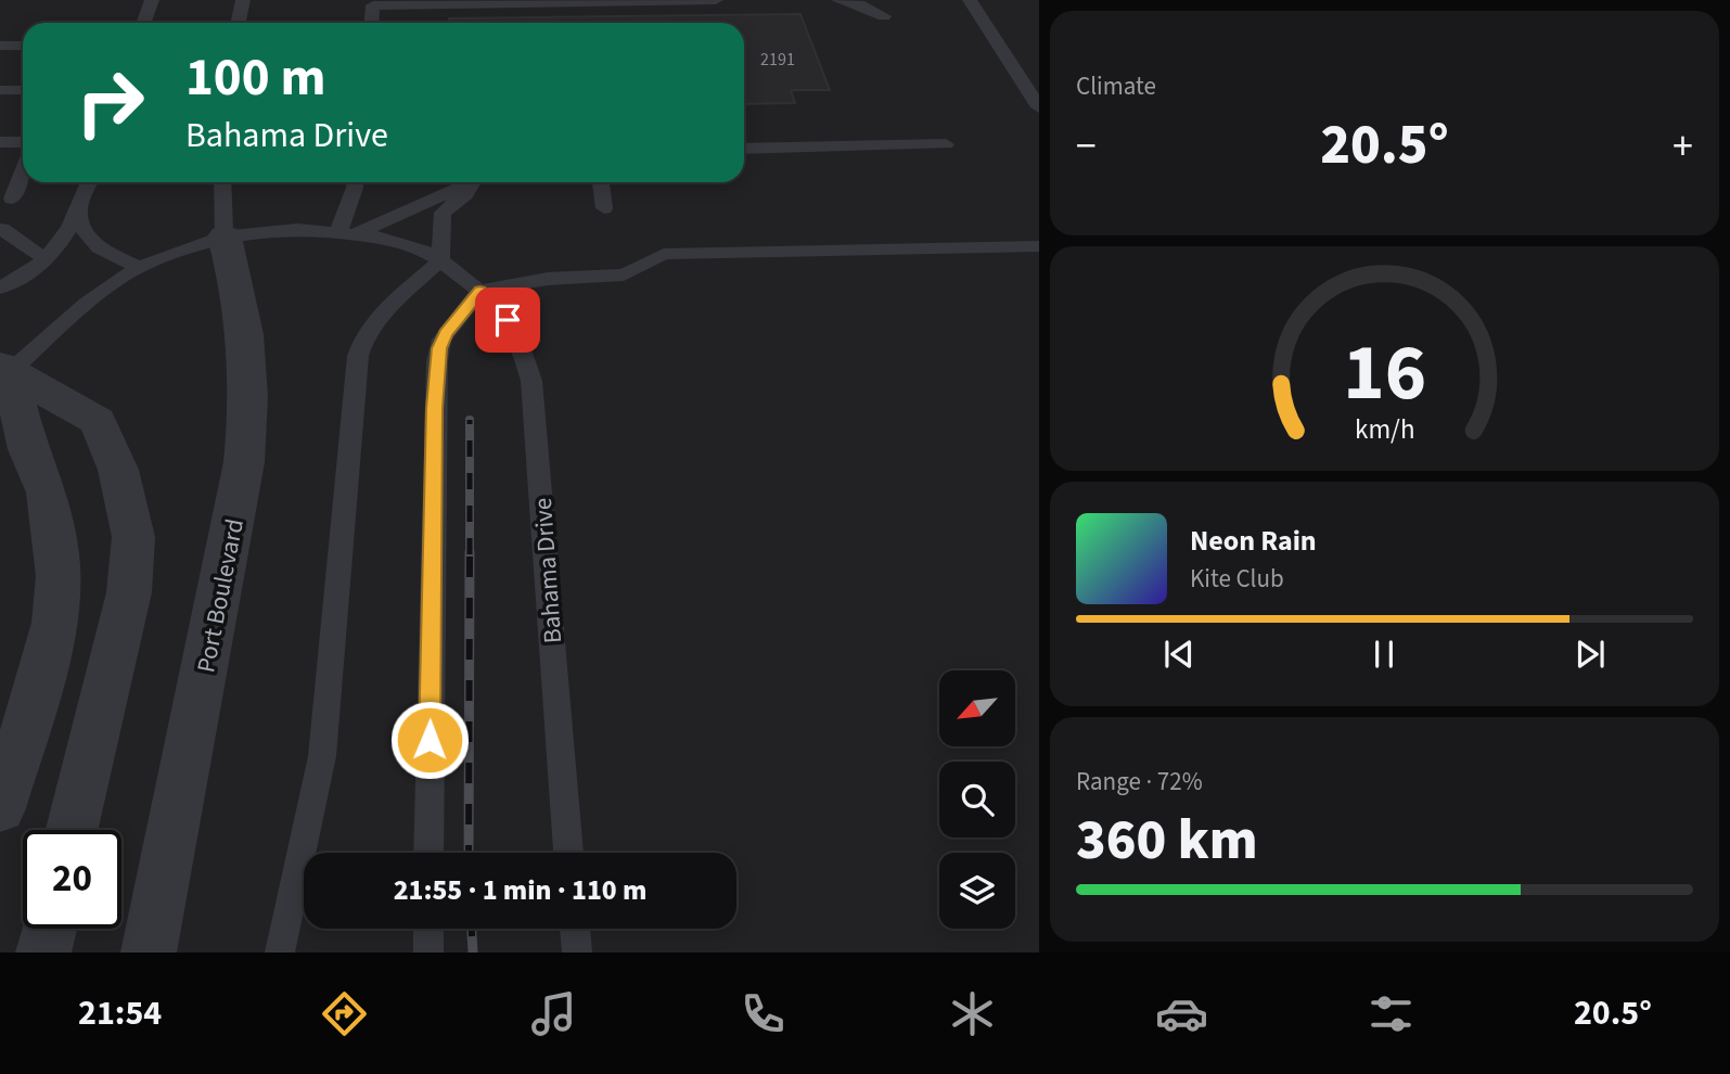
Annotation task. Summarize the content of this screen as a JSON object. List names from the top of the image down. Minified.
{"streets":{"street":["Port Boulevard"],"lane":["Bahama Drive"]},"crossings":[["Bahama Drive","Port Boulevard"]],"house_numbers":["2191"],"north":"bottom left","page":{"tile":["Climate",["Range · 72%","360 km"]],"turn":["100 m","Bahama Drive"],"heat":["−","20.5°","+"],"song":["Neon Rain","Kite Club"],"limit":"20","trip":"21:55 · 1 min · 110 m","tabs":["21:54","20.5°"],"gauge":["16","km/h"]}}
